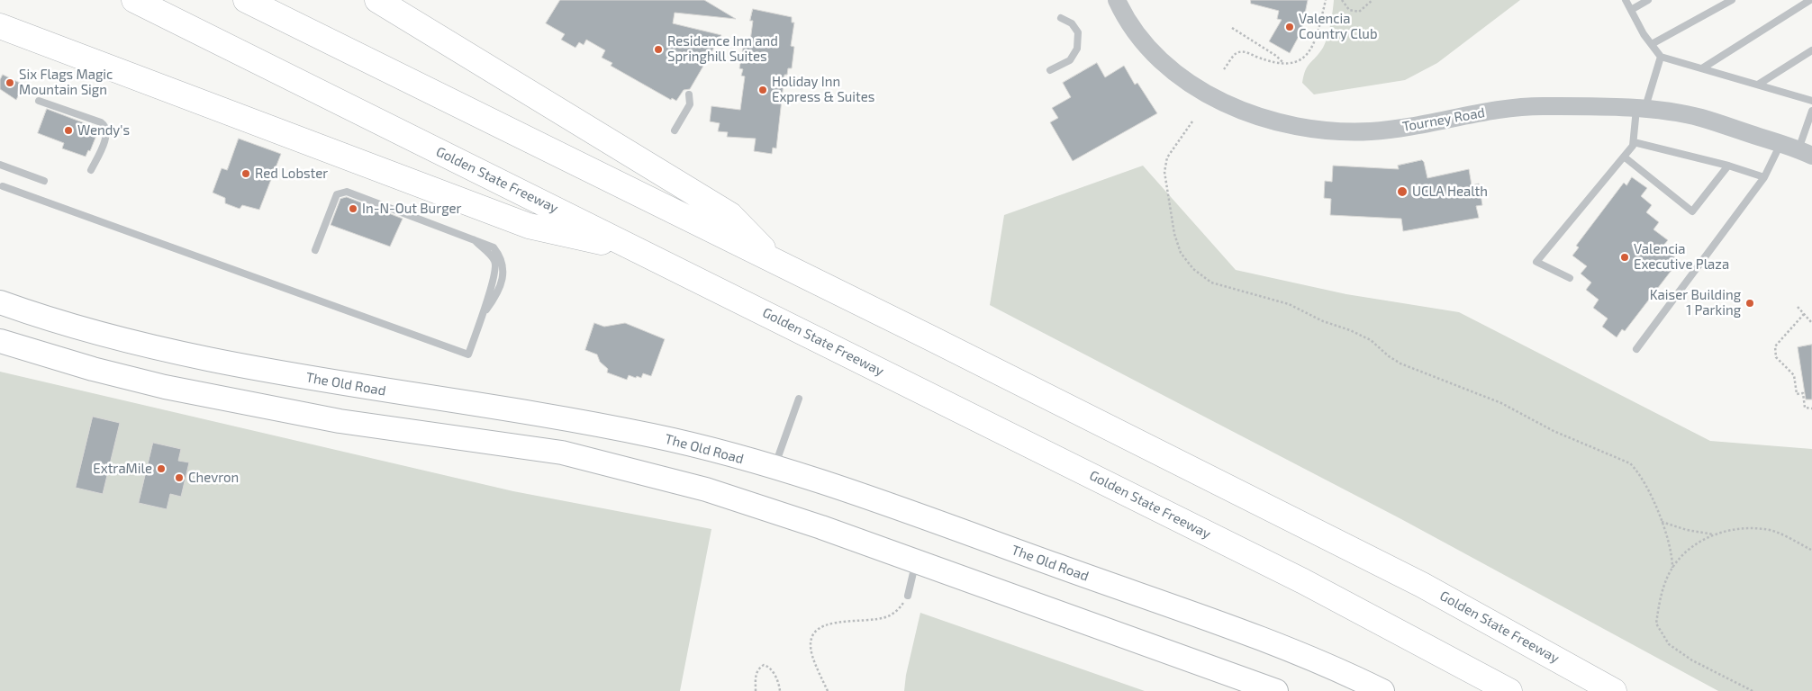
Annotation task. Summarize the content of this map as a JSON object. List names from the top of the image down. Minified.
{"streets":{"highway":["Golden State Freeway"],"main road":["The Old Road"],"street":["Tourney Road"]},"places":["Valencia Country Club","Residence Inn and Springhill Suites","Six Flags Magic Mountain Sign","Holiday Inn Express & Suites","Wendy's","Red Lobster","UCLA Health","In-N-Out Burger","Valencia Executive Plaza","Kaiser Building 1 Parking","ExtraMile","Chevron"]}
